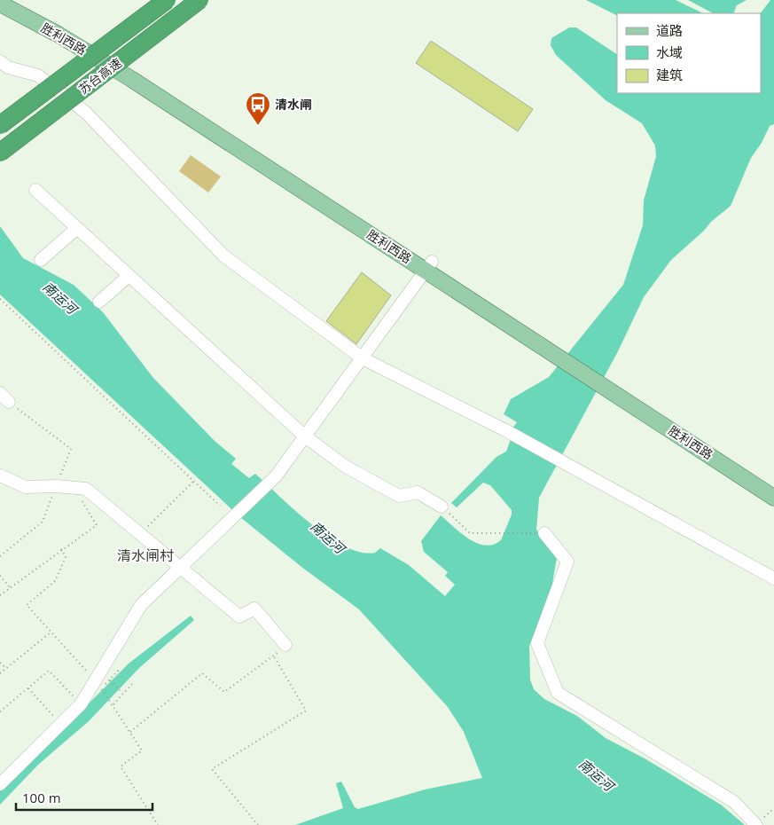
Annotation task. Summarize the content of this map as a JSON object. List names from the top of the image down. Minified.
{"streets":{"highway":["苏台高速"],"main road":["胜利西路"]},"districts":["清水闸村"],"water":["南运河"],"places":{"bus stop":["清水闸"]},"legend":["道路","水域","建筑"],"scale_bar":"100 m"}
